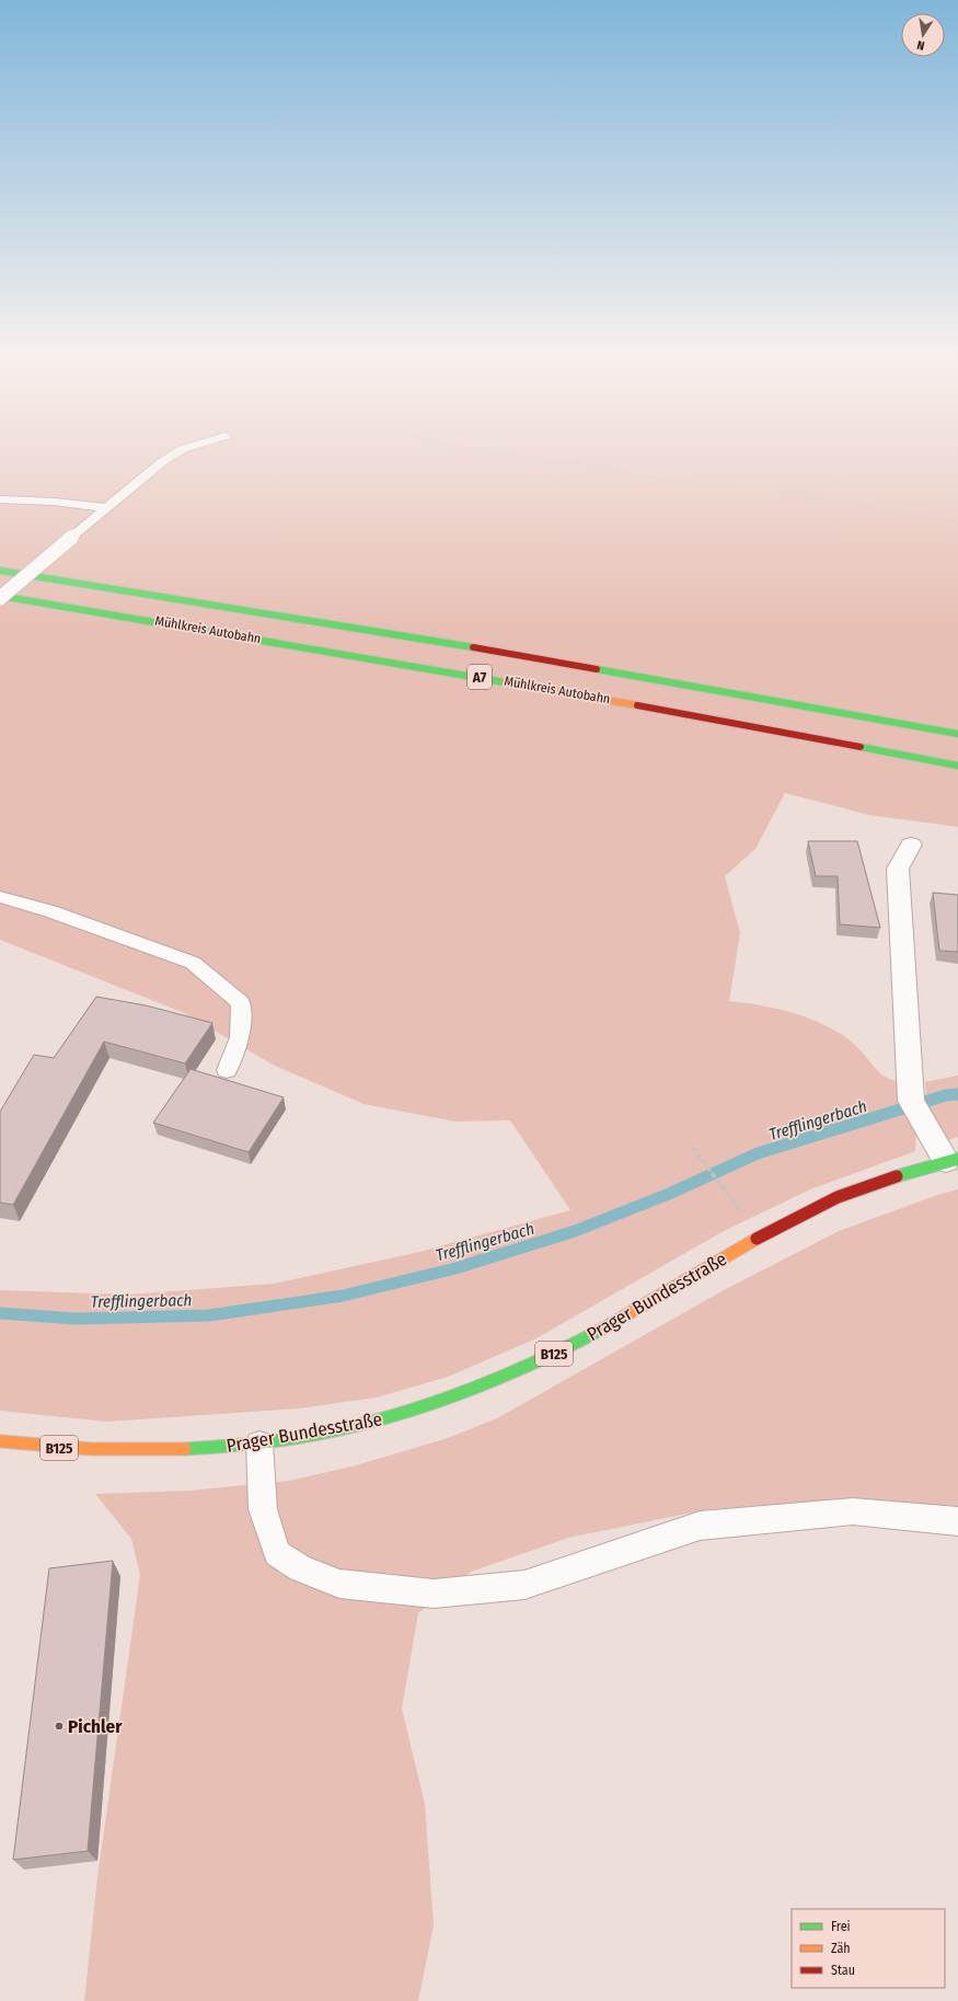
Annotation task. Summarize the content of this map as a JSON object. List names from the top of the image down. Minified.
{"streets":{"main road":["Mühlkreis Autobahn","A7","Prager Bundesstraße","B125"]},"water":["Trefflingerbach"],"places":["Pichler"],"legend":["Frei","Zäh","Stau"],"north":"bottom"}
